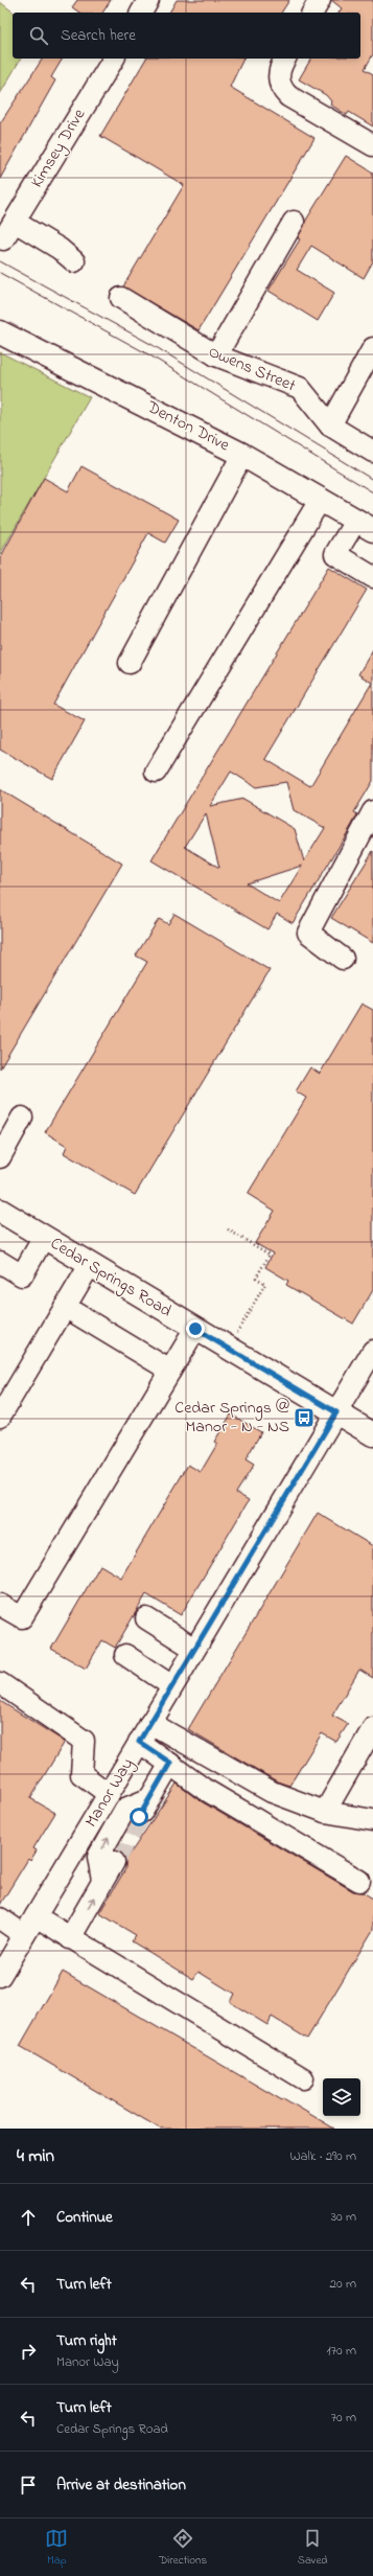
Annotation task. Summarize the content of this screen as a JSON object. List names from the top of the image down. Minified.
{"streets":{"main road":["Denton Drive","Cedar Springs Road"],"street":["Kimsey Drive","Owens Street","Manor Way"]},"crossings":[["Cedar Springs Road","Manor Way"]],"places":{"bus stop":["Cedar Springs @ Manor - N - NS"]},"page":{"search":"Search here","heading":["4 min","Walk · 290 m"],"list":[["Continue","30 m"],["Turn left","20 m"],["Turn right","Manor Way","170 m"],["Turn left","Cedar Springs Road","70 m"],"Arrive at destination"],"nav":["Map","Directions","Saved"]}}
